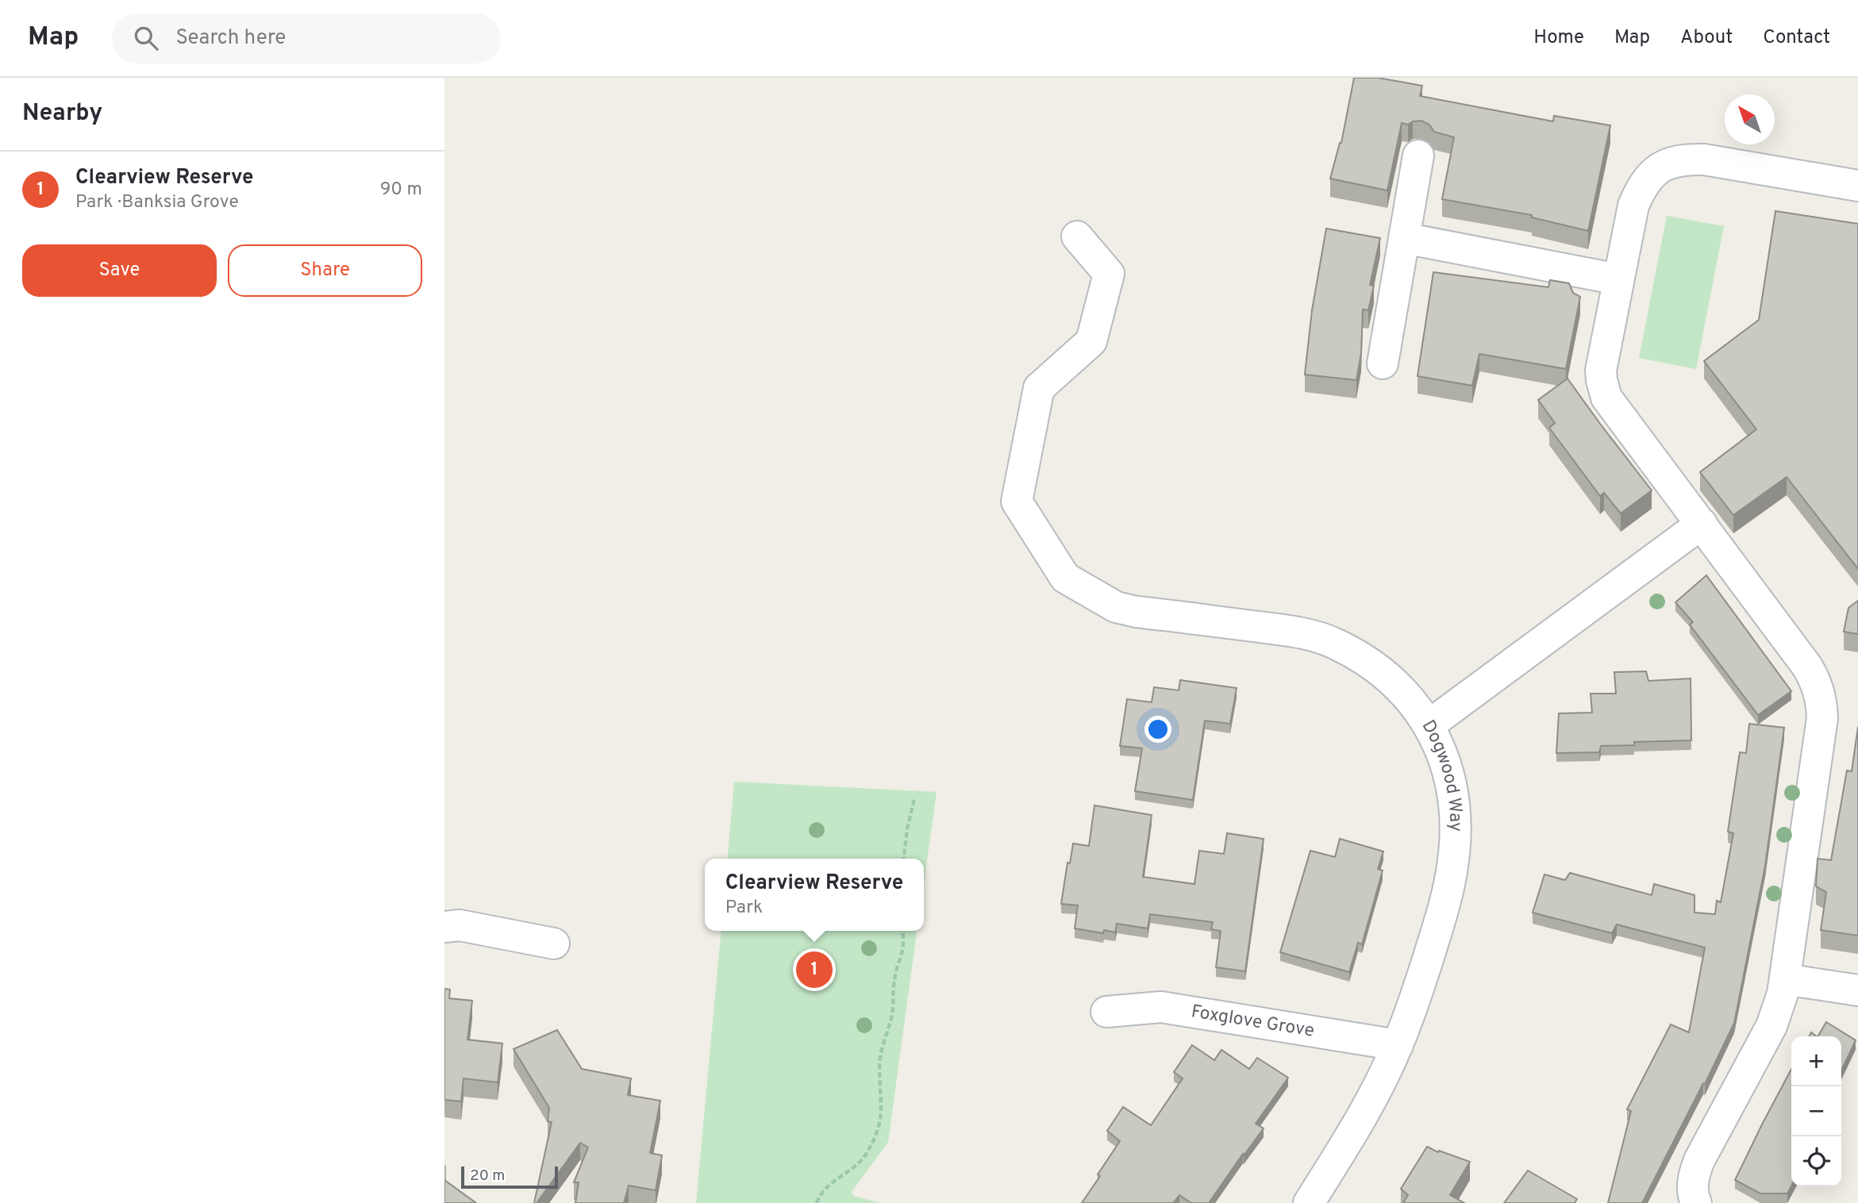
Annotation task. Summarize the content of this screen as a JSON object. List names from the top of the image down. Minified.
{"streets":{"street":["Dogwood Way","Foxglove Grove"]},"crossings":[["Dogwood Way","Foxglove Grove"]],"scale_bar":"20 m","north":"top left","page":{"header":"Map","search":"Search here","nav":["Home","Map","About","Contact"],"heading":"Nearby","list":[{"mark":"1","name":"Clearview Reserve","note":"Park · Banksia Grove","value":"90 m"}],"buttons":["Save","Share"],"popup":["Clearview Reserve","Park"],"pins":"1","map_buttons":["+","−"],"scale":"20 m"}}
